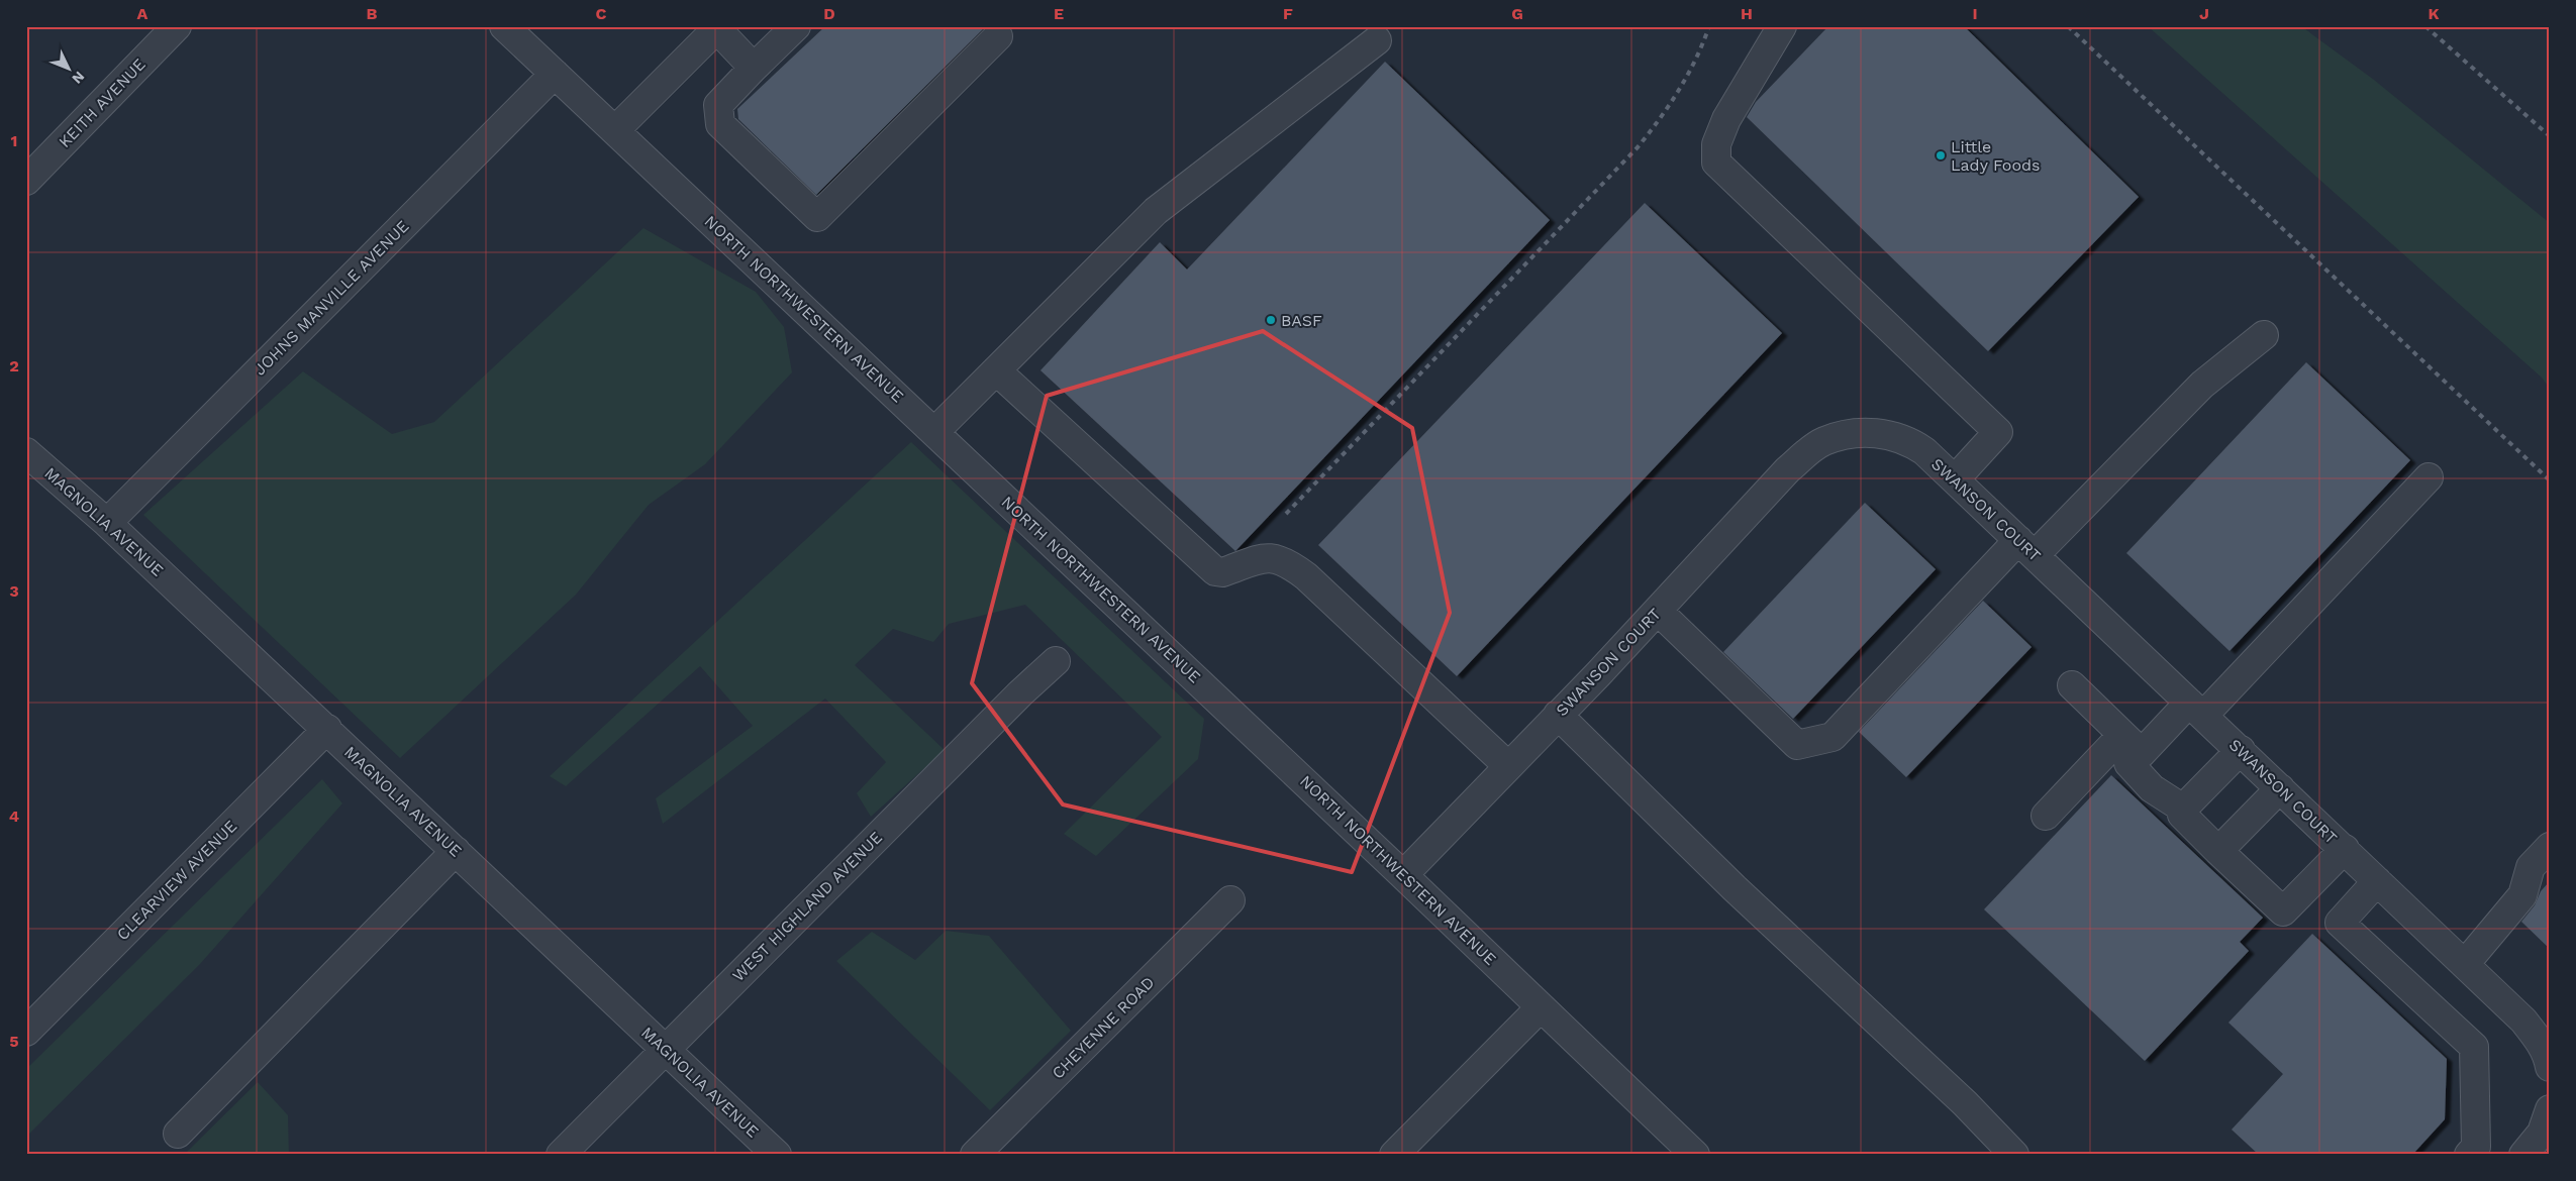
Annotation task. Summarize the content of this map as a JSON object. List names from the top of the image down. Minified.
{"streets":{"street":["KEITH AVENUE","JOHNS MANVILLE AVENUE","NORTH NORTHWESTERN AVENUE","SWANSON COURT","MAGNOLIA AVENUE","CLEARVIEW AVENUE","WEST HIGHLAND AVENUE","CHEYENNE ROAD"]},"crossings":[["JOHNS MANVILLE AVENUE","NORTH NORTHWESTERN AVENUE"],["JOHNS MANVILLE AVENUE","MAGNOLIA AVENUE"],["NORTH NORTHWESTERN AVENUE","SWANSON COURT"],["MAGNOLIA AVENUE","CLEARVIEW AVENUE"],["MAGNOLIA AVENUE","WEST HIGHLAND AVENUE"]],"places":["Little Lady Foods","BASF"],"north":"bottom right","grid":{"columns":["A","B","C","D","E","F","G","H","I","J","K"],"rows":["1","2","3","4","5"]}}
